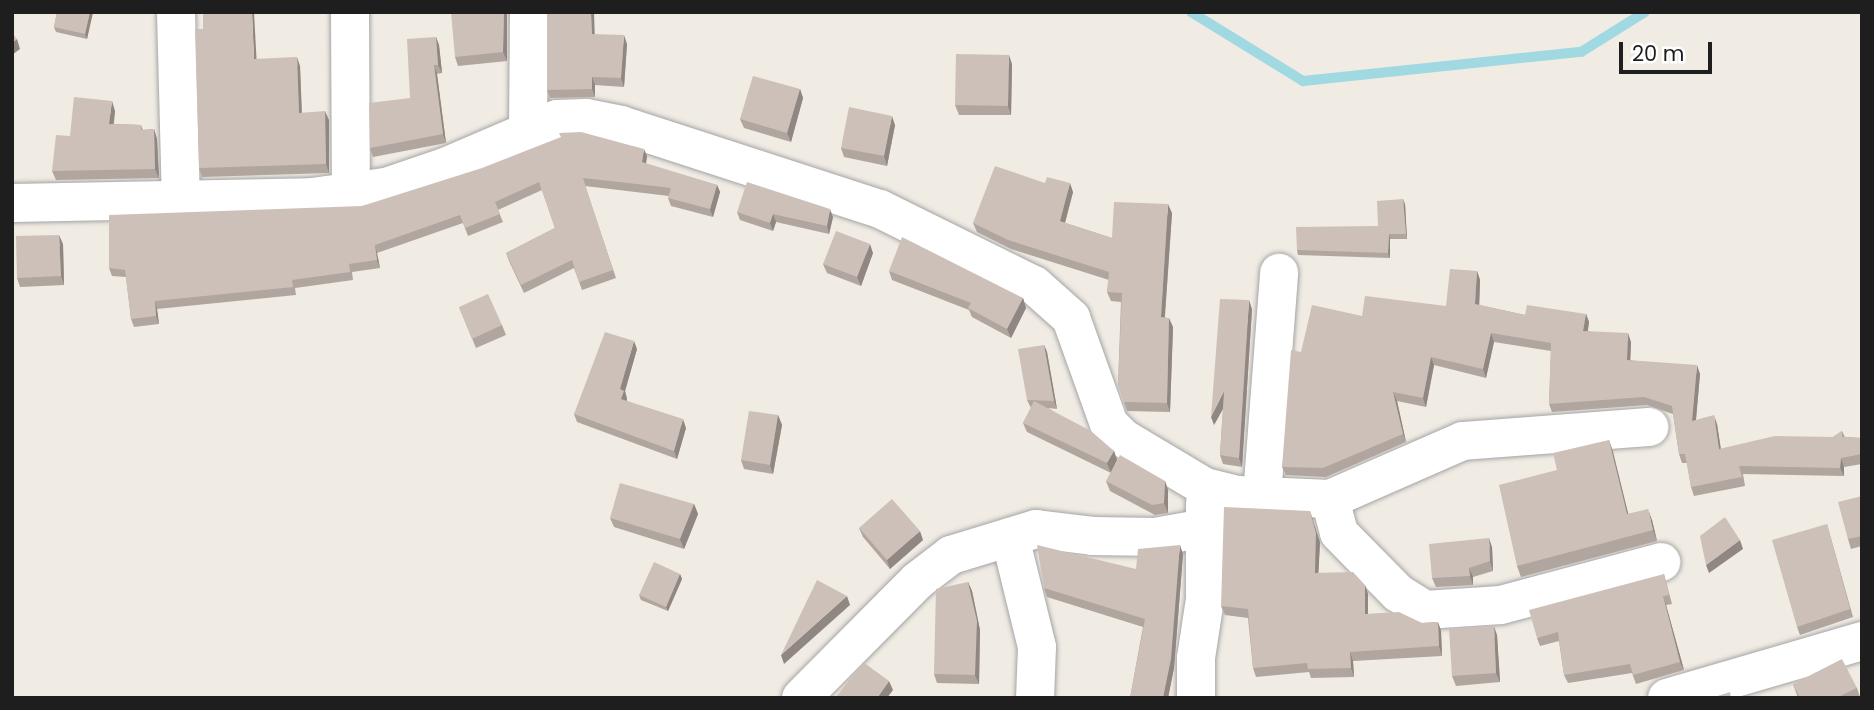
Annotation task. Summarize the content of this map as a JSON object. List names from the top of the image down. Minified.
{"scale_bar":"20 m"}
